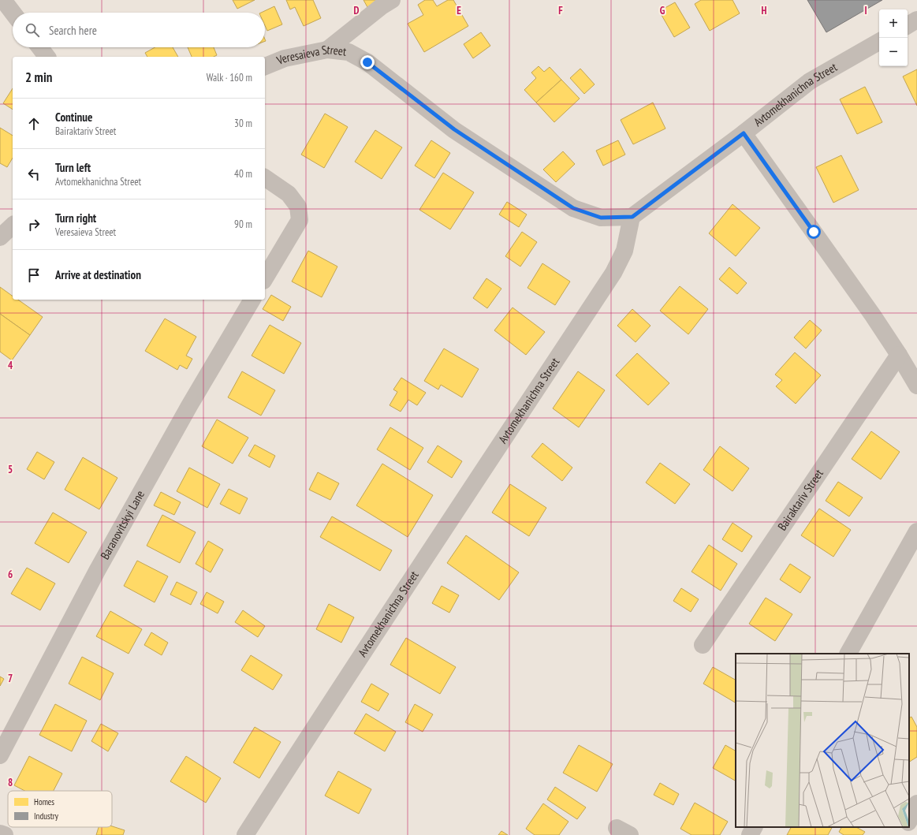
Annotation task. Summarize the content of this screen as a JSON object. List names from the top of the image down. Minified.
{"streets":{"street":["Veresaieva Street","Avtomekhanichna Street","Bairaktariv Street","Baranovitskyi Lane"]},"crossings":[["Veresaieva Street","Avtomekhanichna Street"]],"legend":["Homes","Industry"],"page":{"map_buttons":["+","−"],"search":"Search here","heading":["2 min","Walk · 160 m"],"list":[["Continue","Bairaktariv Street","30 m"],["Turn left","Avtomekhanichna Street","40 m"],["Turn right","Veresaieva Street","90 m"],"Arrive at destination"]},"grid":{"columns":["D","E","F","G","H","I"],"rows":["4","5","6","7","8"]}}
